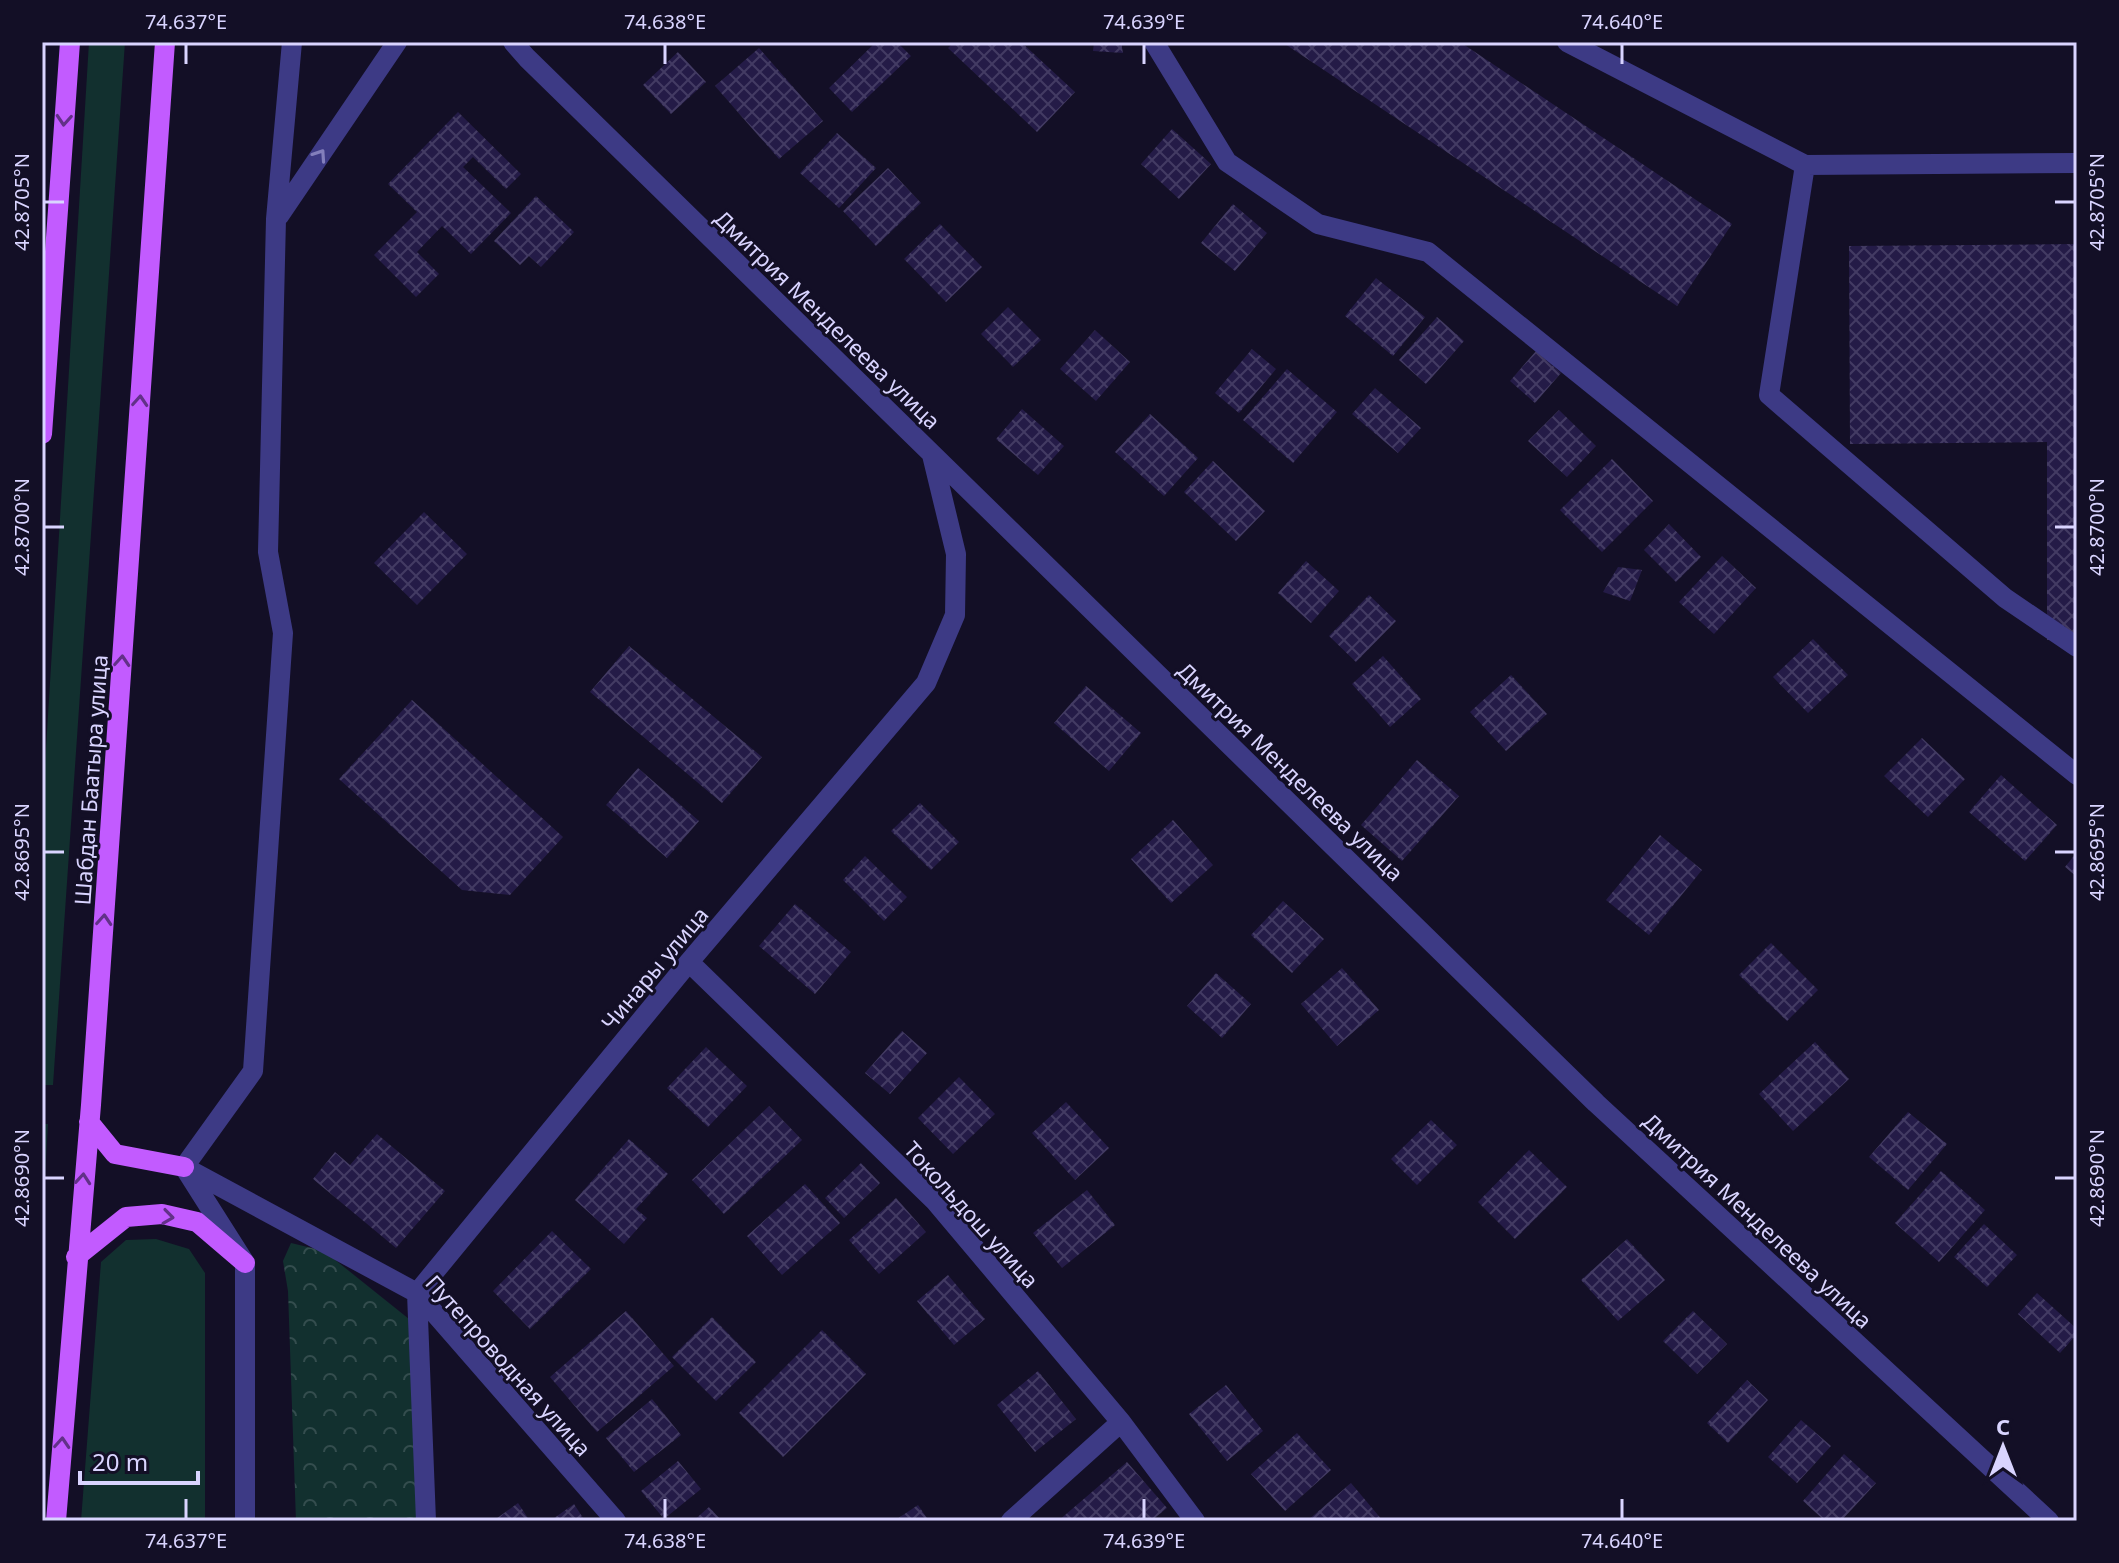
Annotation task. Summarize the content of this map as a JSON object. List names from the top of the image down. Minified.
{"streets":{"main road":["Шабдан Баатыра улица"],"street":["Дмитрия Менделеева улица","Чинары улица","Токольдош улица","Путепроводная улица"]},"crossings":[["Дмитрия Менделеева улица","Чинары улица"],["Чинары улица","Токольдош улица"],["Чинары улица","Путепроводная улица"]],"one_way":["Шабдан Баатыра улица"],"scale_bar":"20 m","north":"top","coordinates":["74.637°E","74.638°E","74.639°E","74.640°E","42.8705°N","42.8700°N","42.8695°N","42.8690°N"]}
